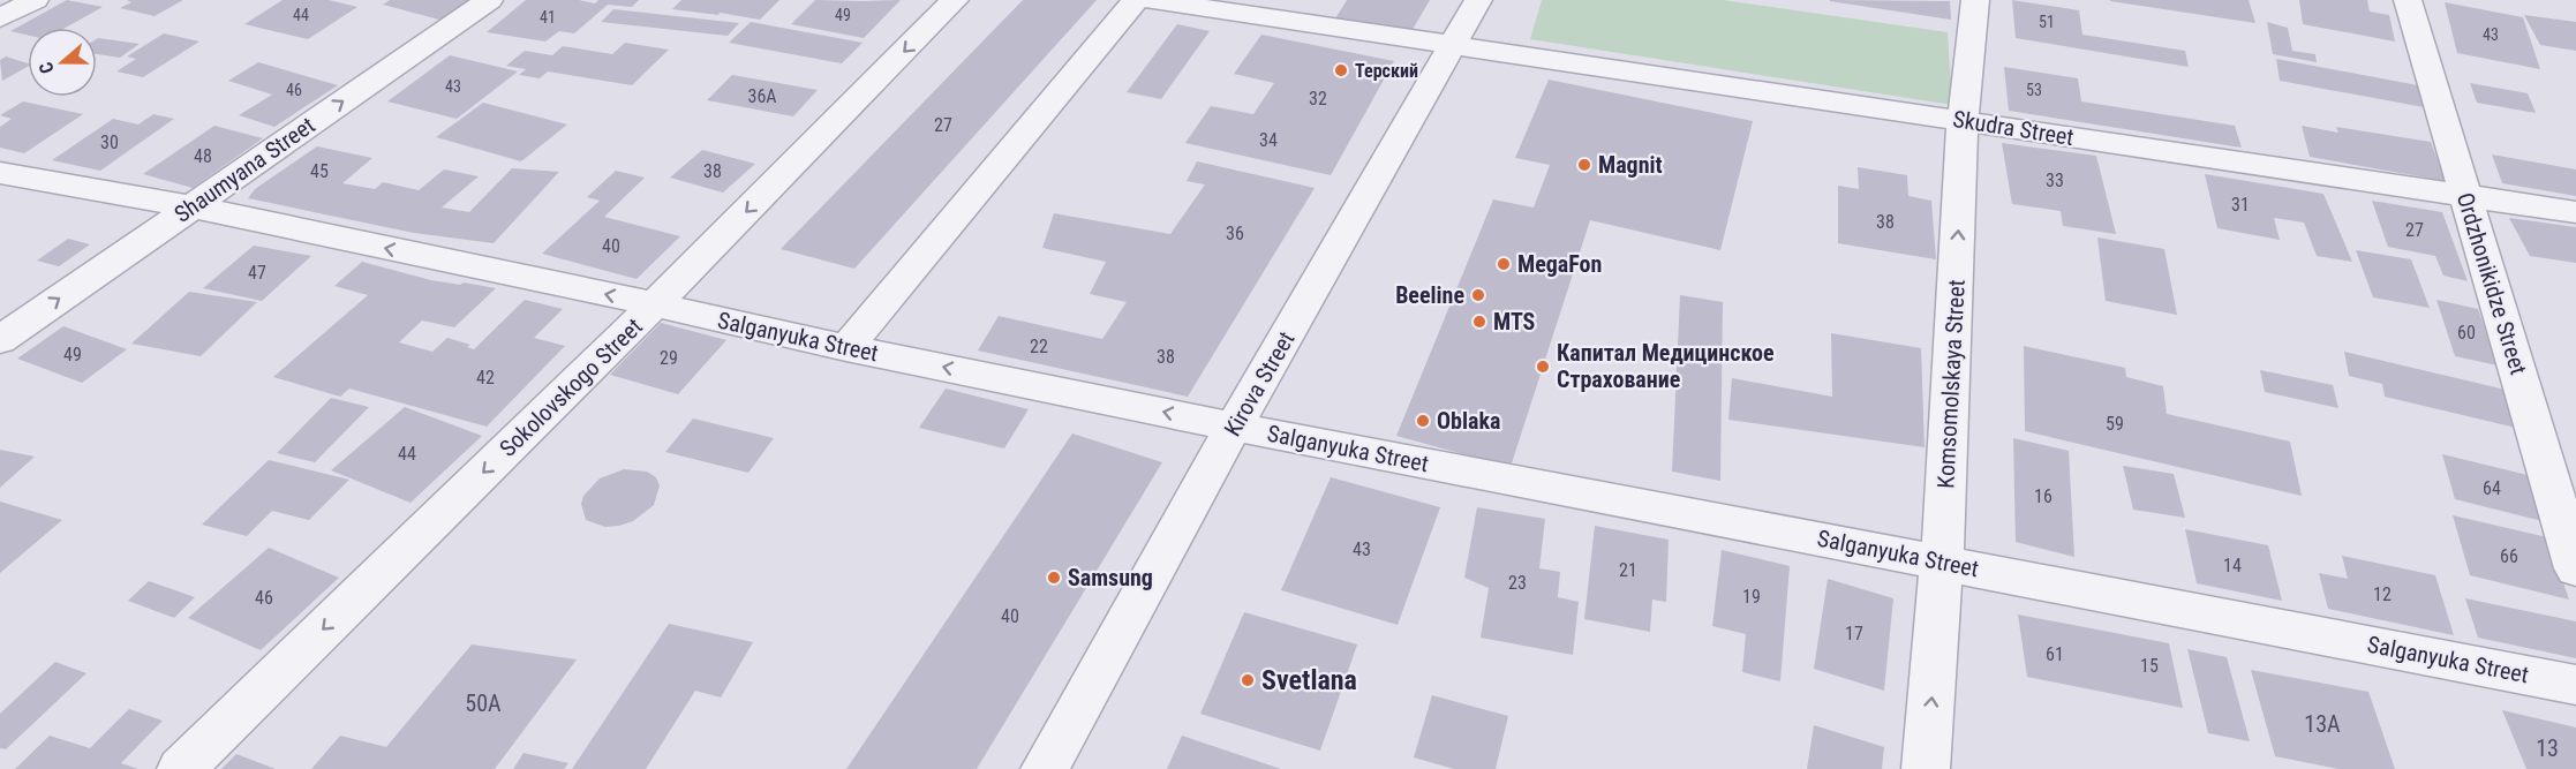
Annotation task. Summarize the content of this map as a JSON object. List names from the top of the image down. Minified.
{"streets":{"street":["Skudra Street","Shaumyana Street","Ordzhonikidze Street","Salganyuka Street","Kirova Street","Komsomolskaya Street","Sokolovskogo Street"]},"crossings":[["Skudra Street","Ordzhonikidze Street"],["Skudra Street","Kirova Street"],["Skudra Street","Komsomolskaya Street"],["Shaumyana Street","Salganyuka Street"],["Salganyuka Street","Kirova Street"],["Salganyuka Street","Komsomolskaya Street"],["Salganyuka Street","Sokolovskogo Street"]],"one_way":["Shaumyana Street","Komsomolskaya Street","Sokolovskogo Street"],"places":["Терский","Magnit","MegaFon","Beeline","MTS","Капитал Медицинское Страхование","Oblaka","Samsung","Svetlana"],"house_numbers":["44","49","41","51","43","43","46","53","36А","32","27","34","30","48","45","38","33","31","38","27","36","40","47","60","22","49","38","29","42","59","44","64","16","43","66","14","21","23","12","19","46","40","17","61","15","50А","13А","13"],"north":"left"}
